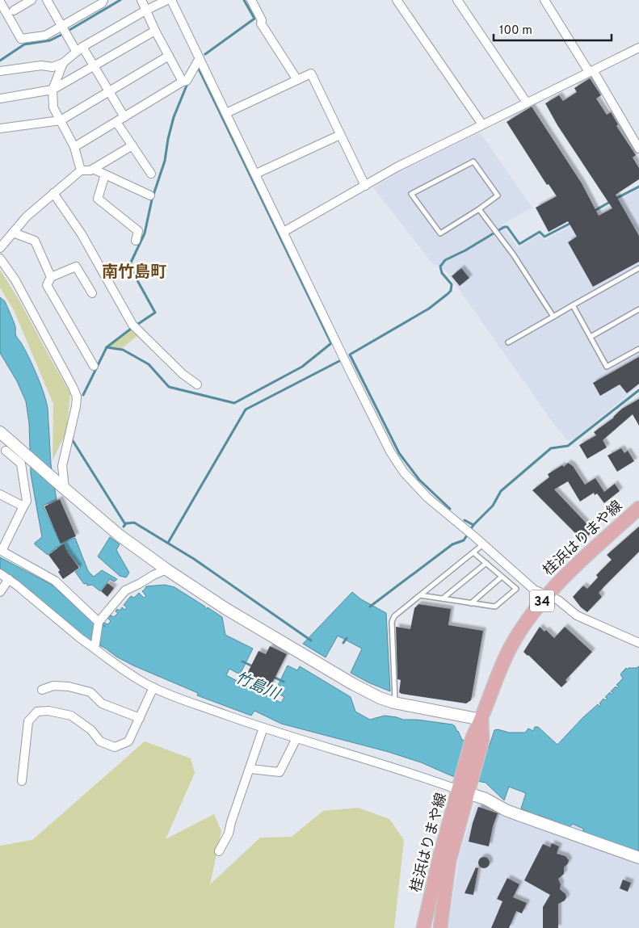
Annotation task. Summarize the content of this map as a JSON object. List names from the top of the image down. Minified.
{"streets":{"main road":["桂浜はりまや線","34"]},"districts":["南竹島町"],"water":["竹島川"],"scale_bar":"100 m"}
